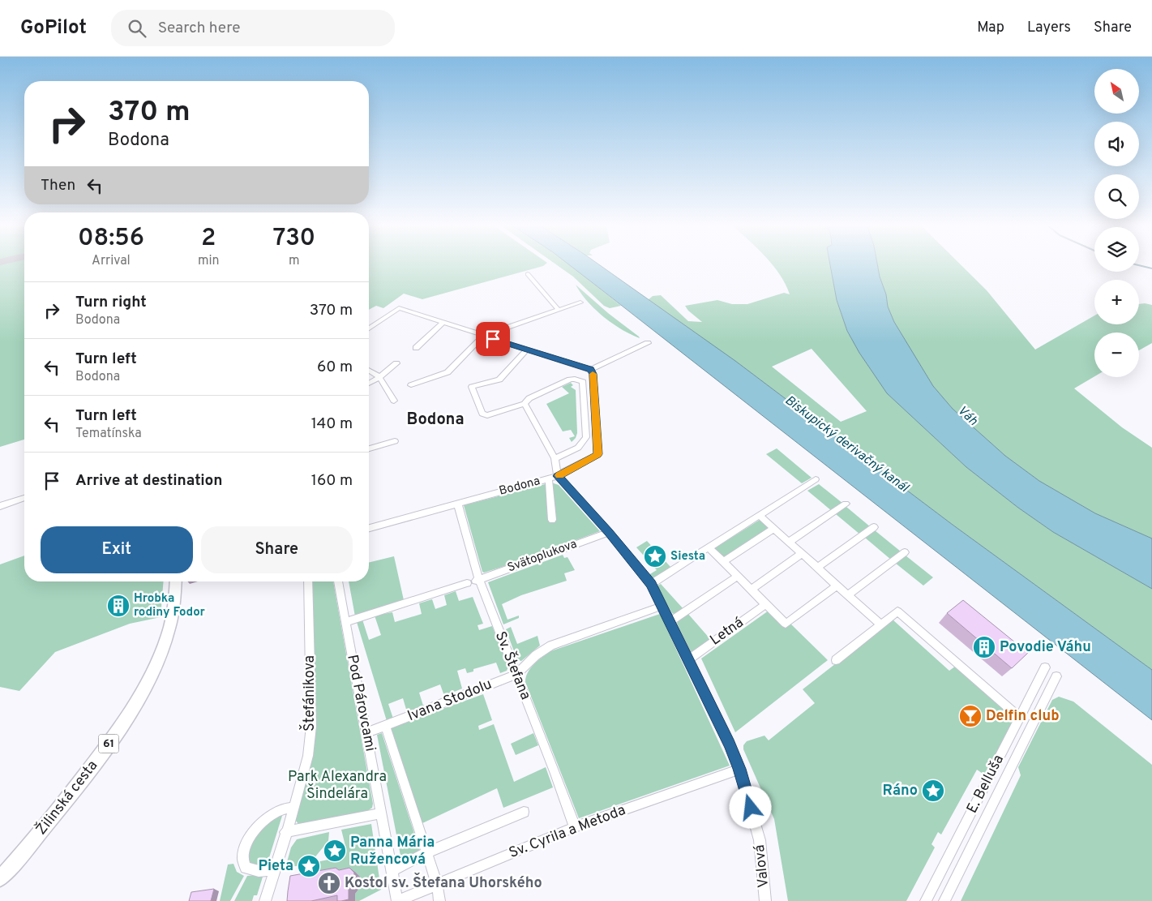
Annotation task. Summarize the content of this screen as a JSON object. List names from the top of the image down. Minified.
{"streets":{"main road":["61","Žilinská cesta"],"street":["Bodona","Svätoplukova","Letná","Sv. Štefana","Štefánikova","Ivana Stodolu","Pod Párovcami","E. Belluša","Sv. Cyrila a Metoda","Valová"]},"crossings":[["Bodona","Sv. Štefana"],["Bodona","Valová"],["Svätoplukova","Sv. Štefana"],["Svätoplukova","Pod Párovcami"],["Svätoplukova","Valová"],["Letná","Valová"],["Sv. Štefana","Ivana Stodolu"],["Sv. Štefana","Sv. Cyrila a Metoda"],["Ivana Stodolu","Pod Párovcami"],["Ivana Stodolu","Valová"],["Pod Párovcami","Sv. Cyrila a Metoda"],["Sv. Cyrila a Metoda","Valová"]],"districts":["Bodona"],"water":["Váh","Biskupický derivačný kanál"],"parks":["Park Alexandra Šindelára"],"places":{"place":["Siesta","Ráno","Panna Mária Ružencová","Pieta"],"building":["Hrobka rodiny Fodor","Povodie Váhu"],"bar":["Delfin club"],"church":["Kostol sv. Štefana Uhorského"]},"north":"top left","page":{"header":"GoPilot","search":"Search here","nav":["Map","Layers","Share"],"map_buttons":["+","−"],"turn":["370 m","Bodona"],"then":"Then","eta":["08:56","Arrival","2","min","730","m"],"list":[{"name":"Turn right","note":"Bodona","value":"370 m"},{"name":"Turn left","note":"Bodona","value":"60 m"},{"name":"Turn left","note":"Tematínska","value":"140 m"},{"name":"Arrive at destination","value":"160 m"}],"buttons":["Exit","Share"]}}
